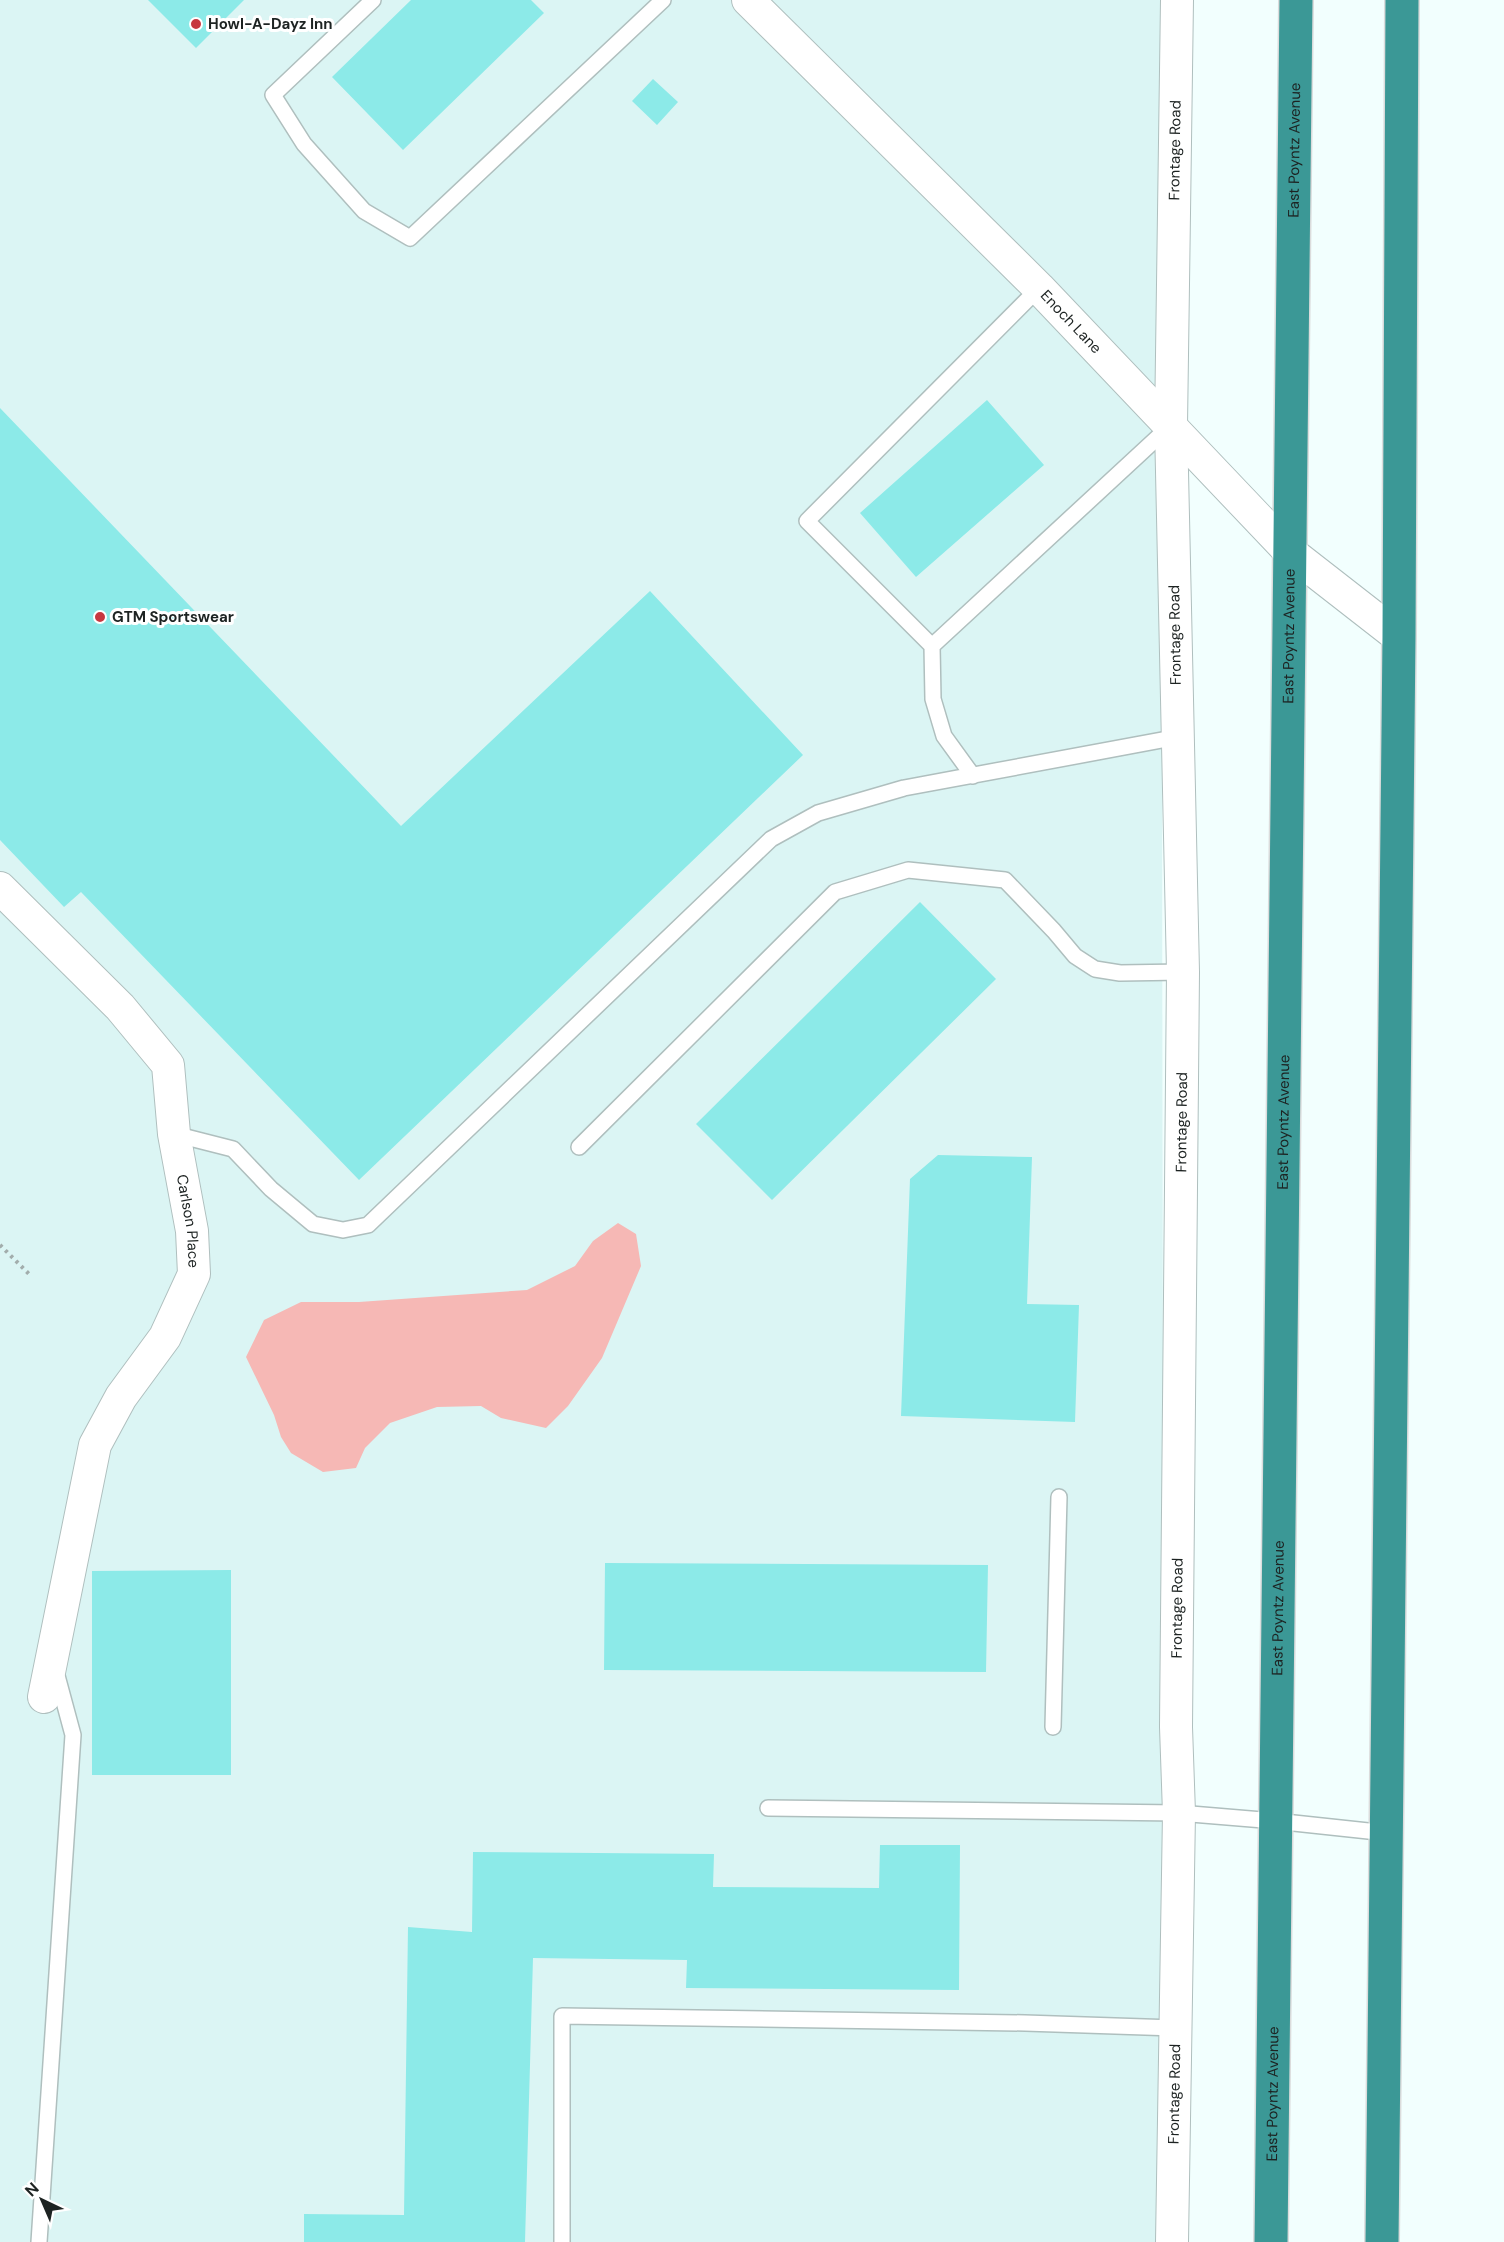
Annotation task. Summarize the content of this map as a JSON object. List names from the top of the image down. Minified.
{"streets":{"highway":["East Poyntz Avenue"],"street":["Frontage Road","Enoch Lane","Carlson Place"]},"crossings":[["Frontage Road","Enoch Lane"],["East Poyntz Avenue","Enoch Lane"]],"places":["Howl-A-Dayz Inn","GTM Sportswear"],"north":"top left"}
